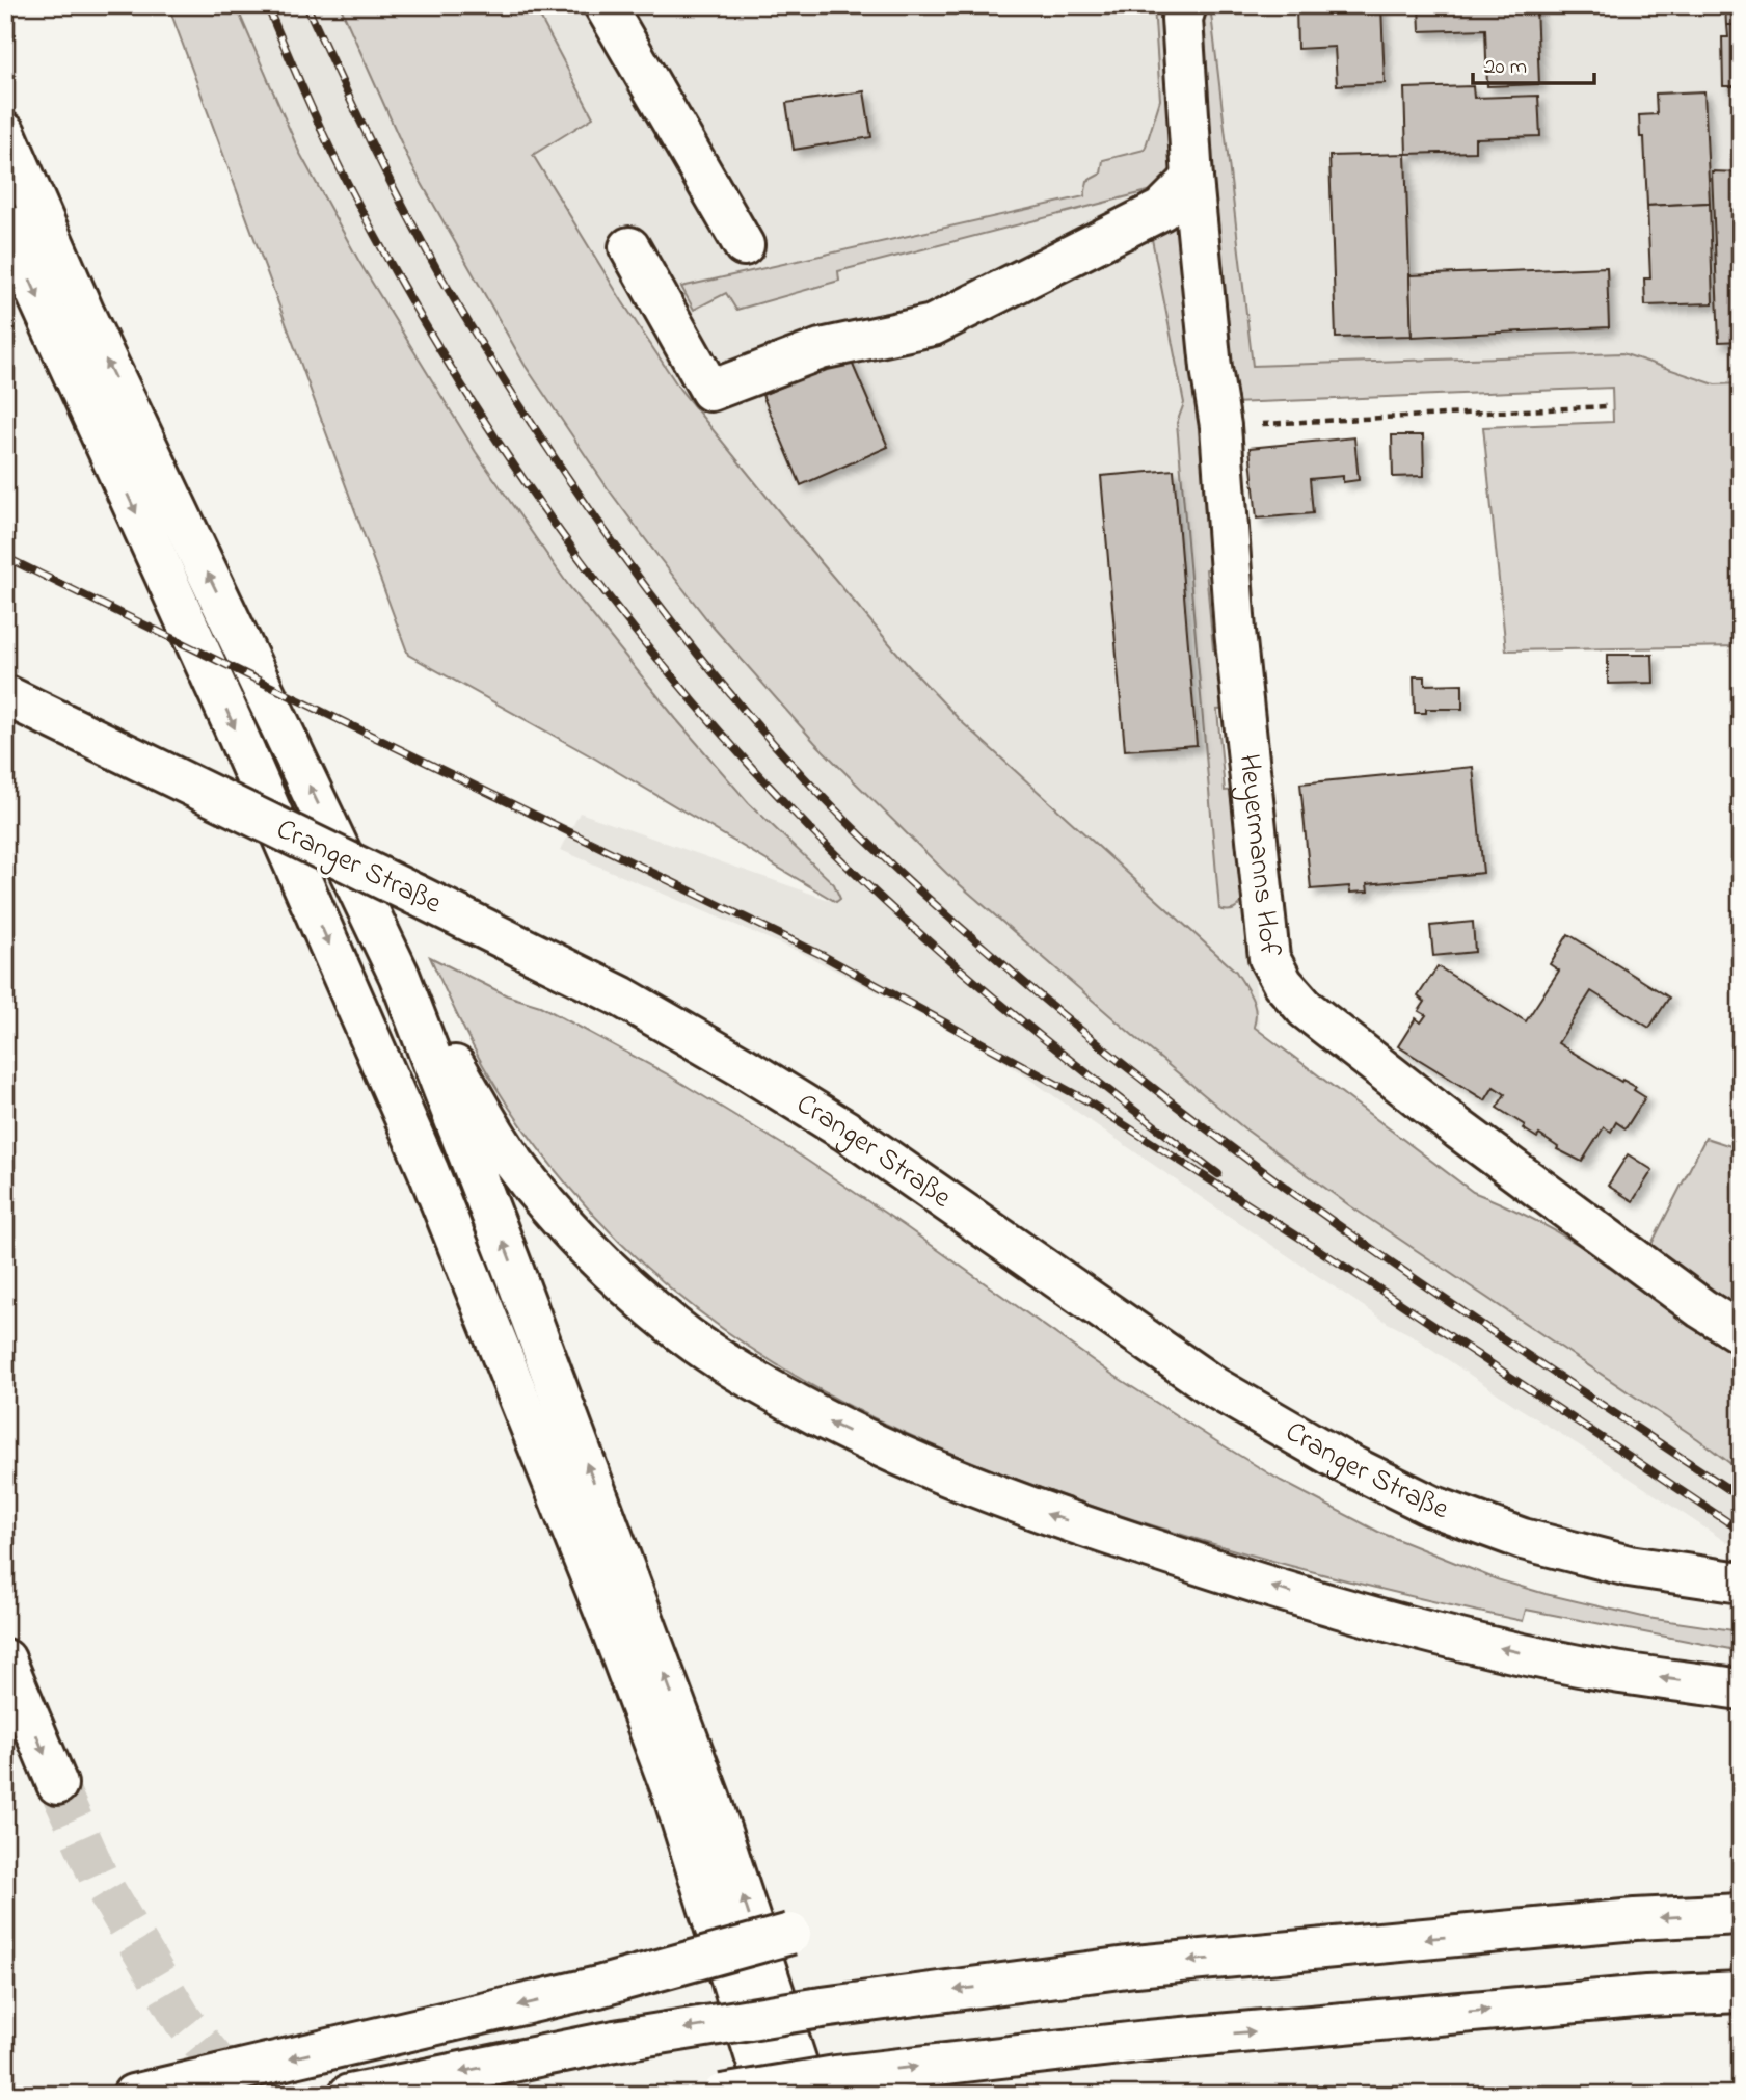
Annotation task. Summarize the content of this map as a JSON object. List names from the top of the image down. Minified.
{"streets":{"main road":["Heyermanns Hof","Cranger Straße"]},"scale_bar":"20 m"}
